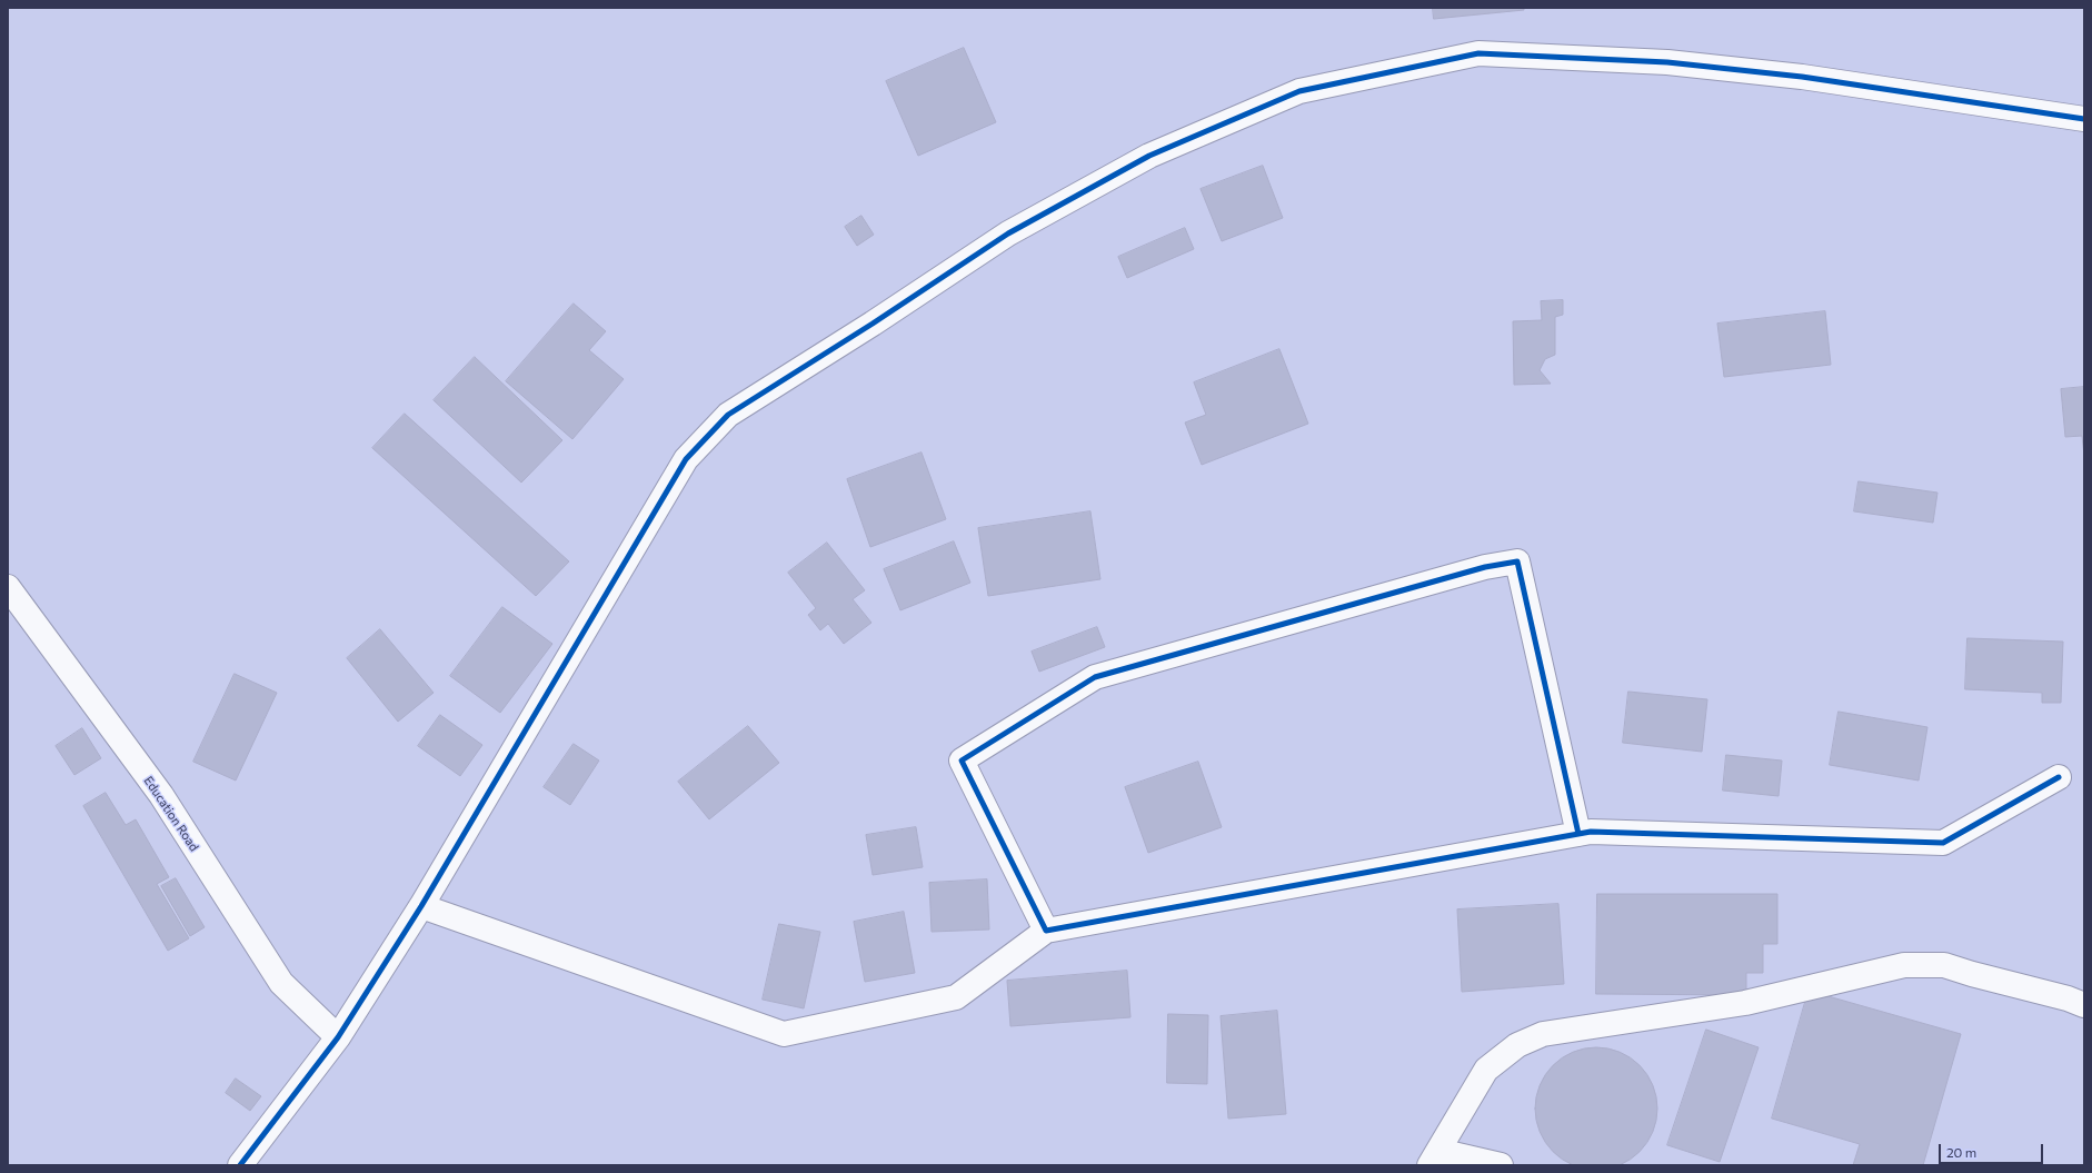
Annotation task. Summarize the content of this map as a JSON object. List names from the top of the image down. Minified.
{"streets":{"street":["Education Road"]},"scale_bar":"20 m"}
